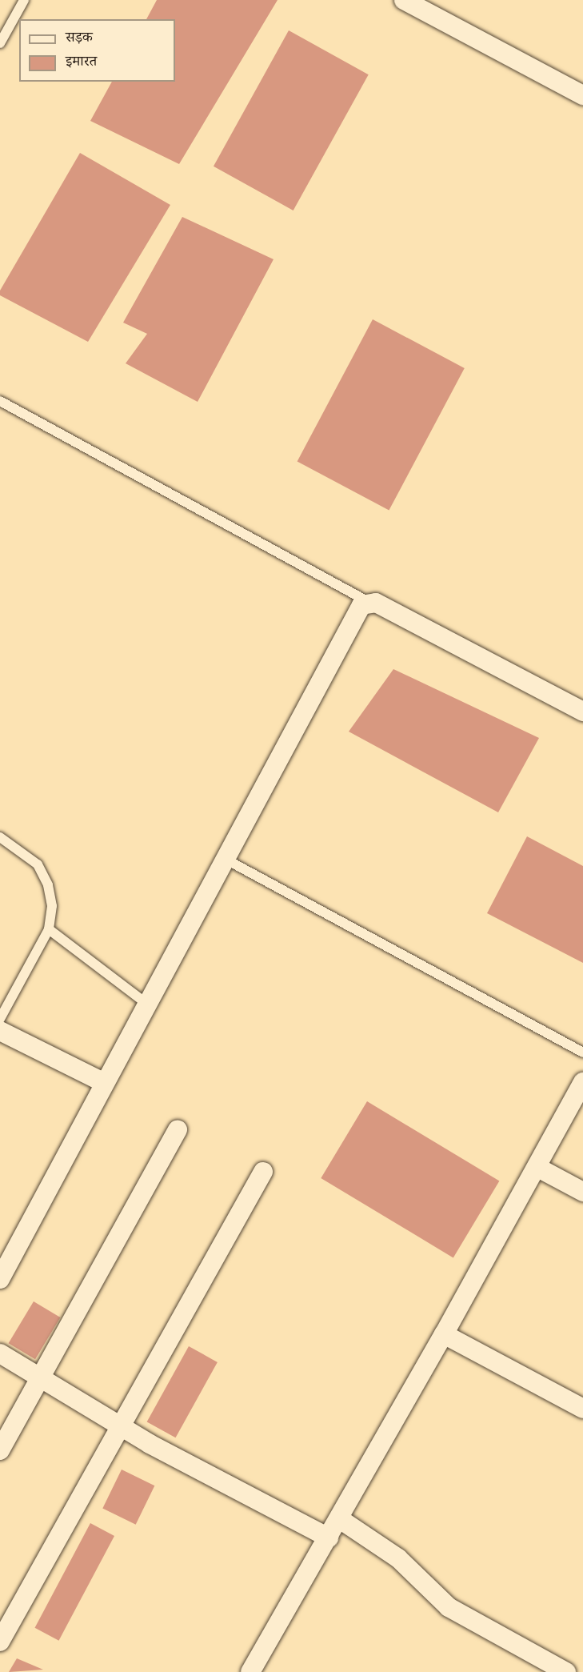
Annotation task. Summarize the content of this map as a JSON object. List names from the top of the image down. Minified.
{"legend":["सड़क","इमारत"]}
